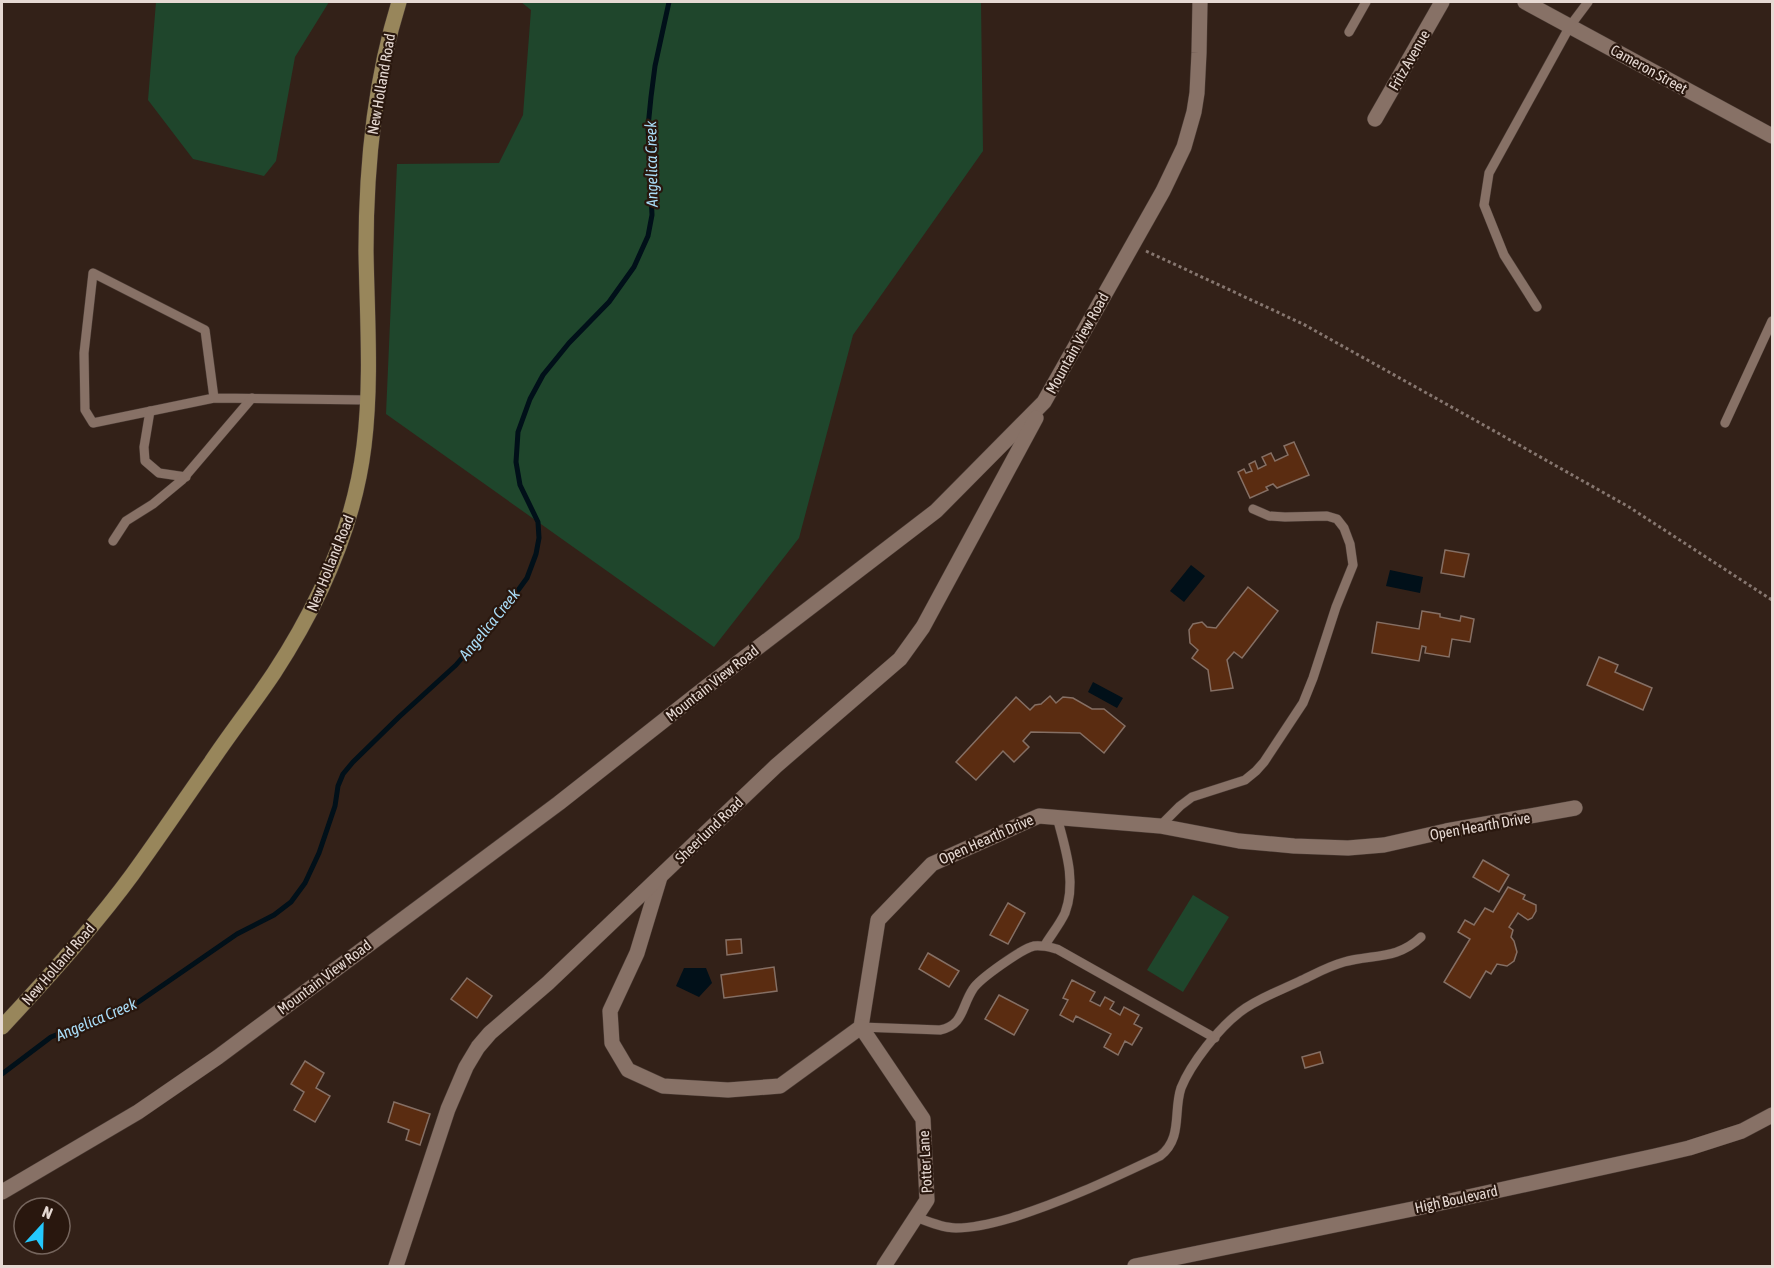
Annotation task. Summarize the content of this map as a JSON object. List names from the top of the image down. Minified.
{"streets":{"main road":["New Holland Road"],"street":["Fritz Avenue","Cameron Street","Mountain View Road","Open Hearth Drive","Sheerlund Road","Potter Lane","High Boulevard"]},"crossings":[["Mountain View Road","Sheerlund Road"],["Open Hearth Drive","Potter Lane"]],"water":["Angelica Creek"],"north":"top"}
